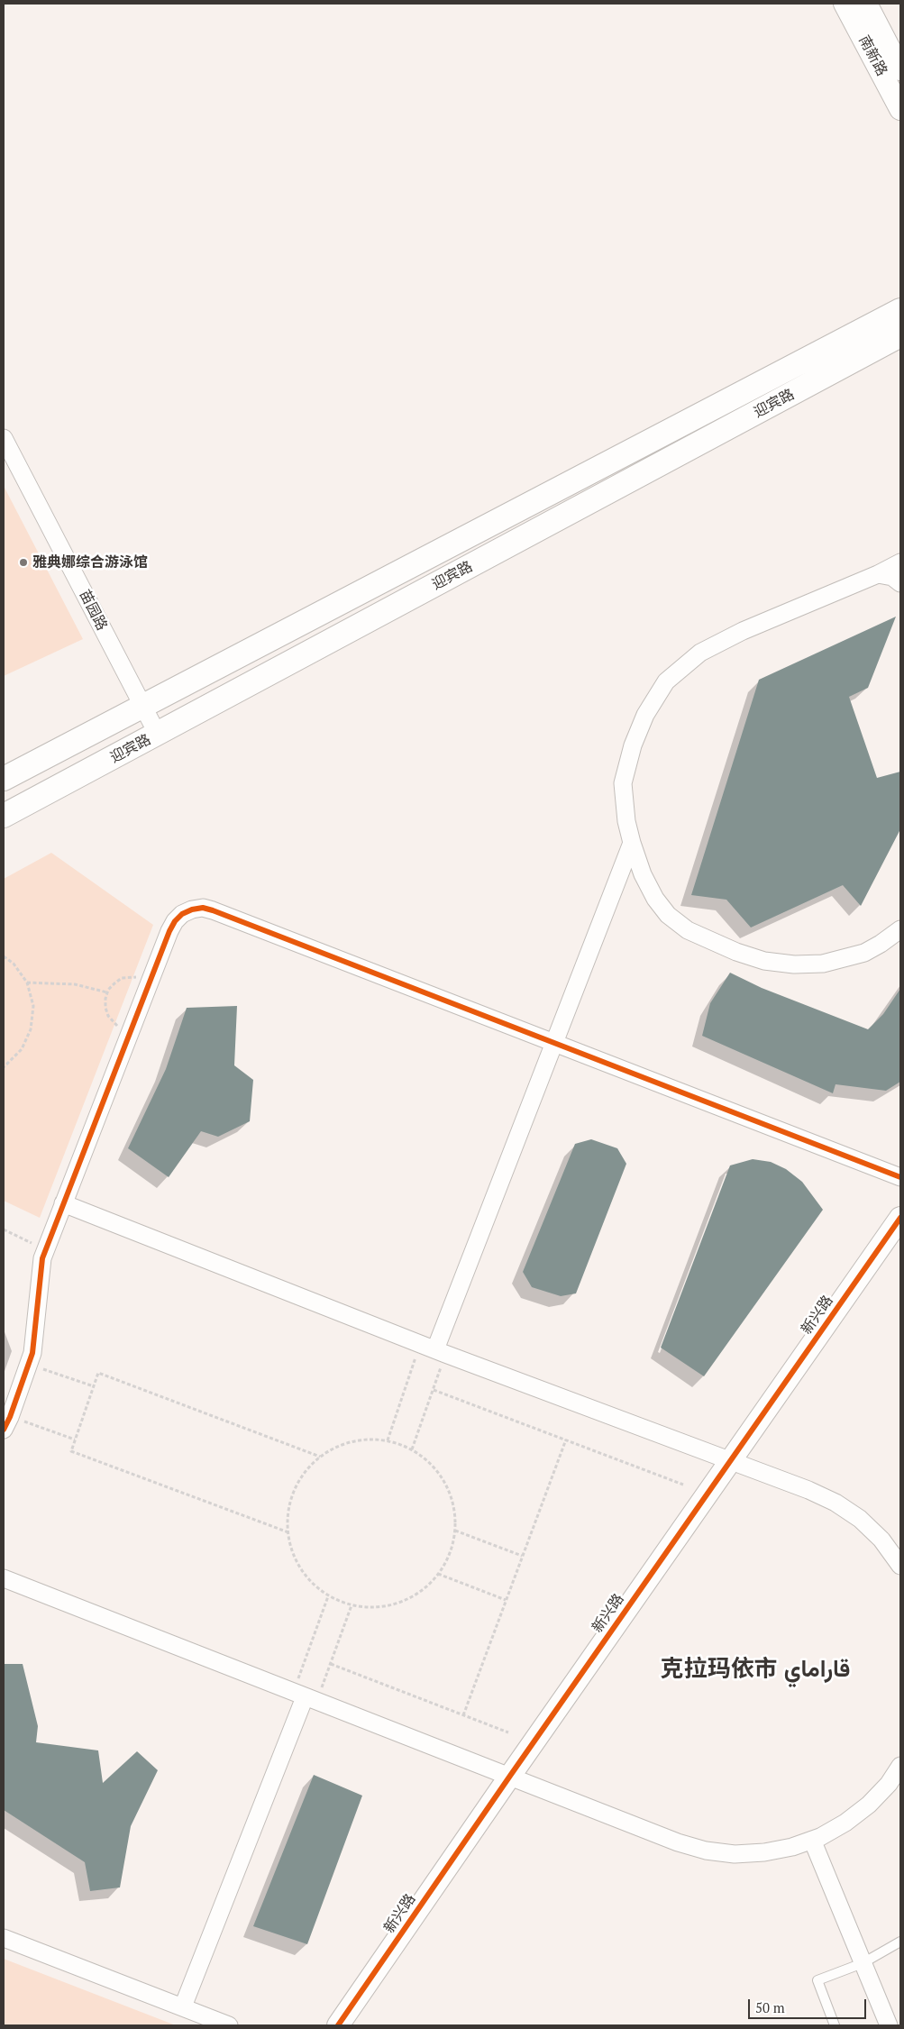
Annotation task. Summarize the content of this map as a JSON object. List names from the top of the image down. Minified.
{"streets":{"main road":["迎宾路"],"street":["南新路","苗园路","新兴路"]},"crossings":[["迎宾路","苗园路"]],"districts":["克拉玛依市 قاراماي"],"places":["雅典娜综合游泳馆"],"scale_bar":"50 m"}
